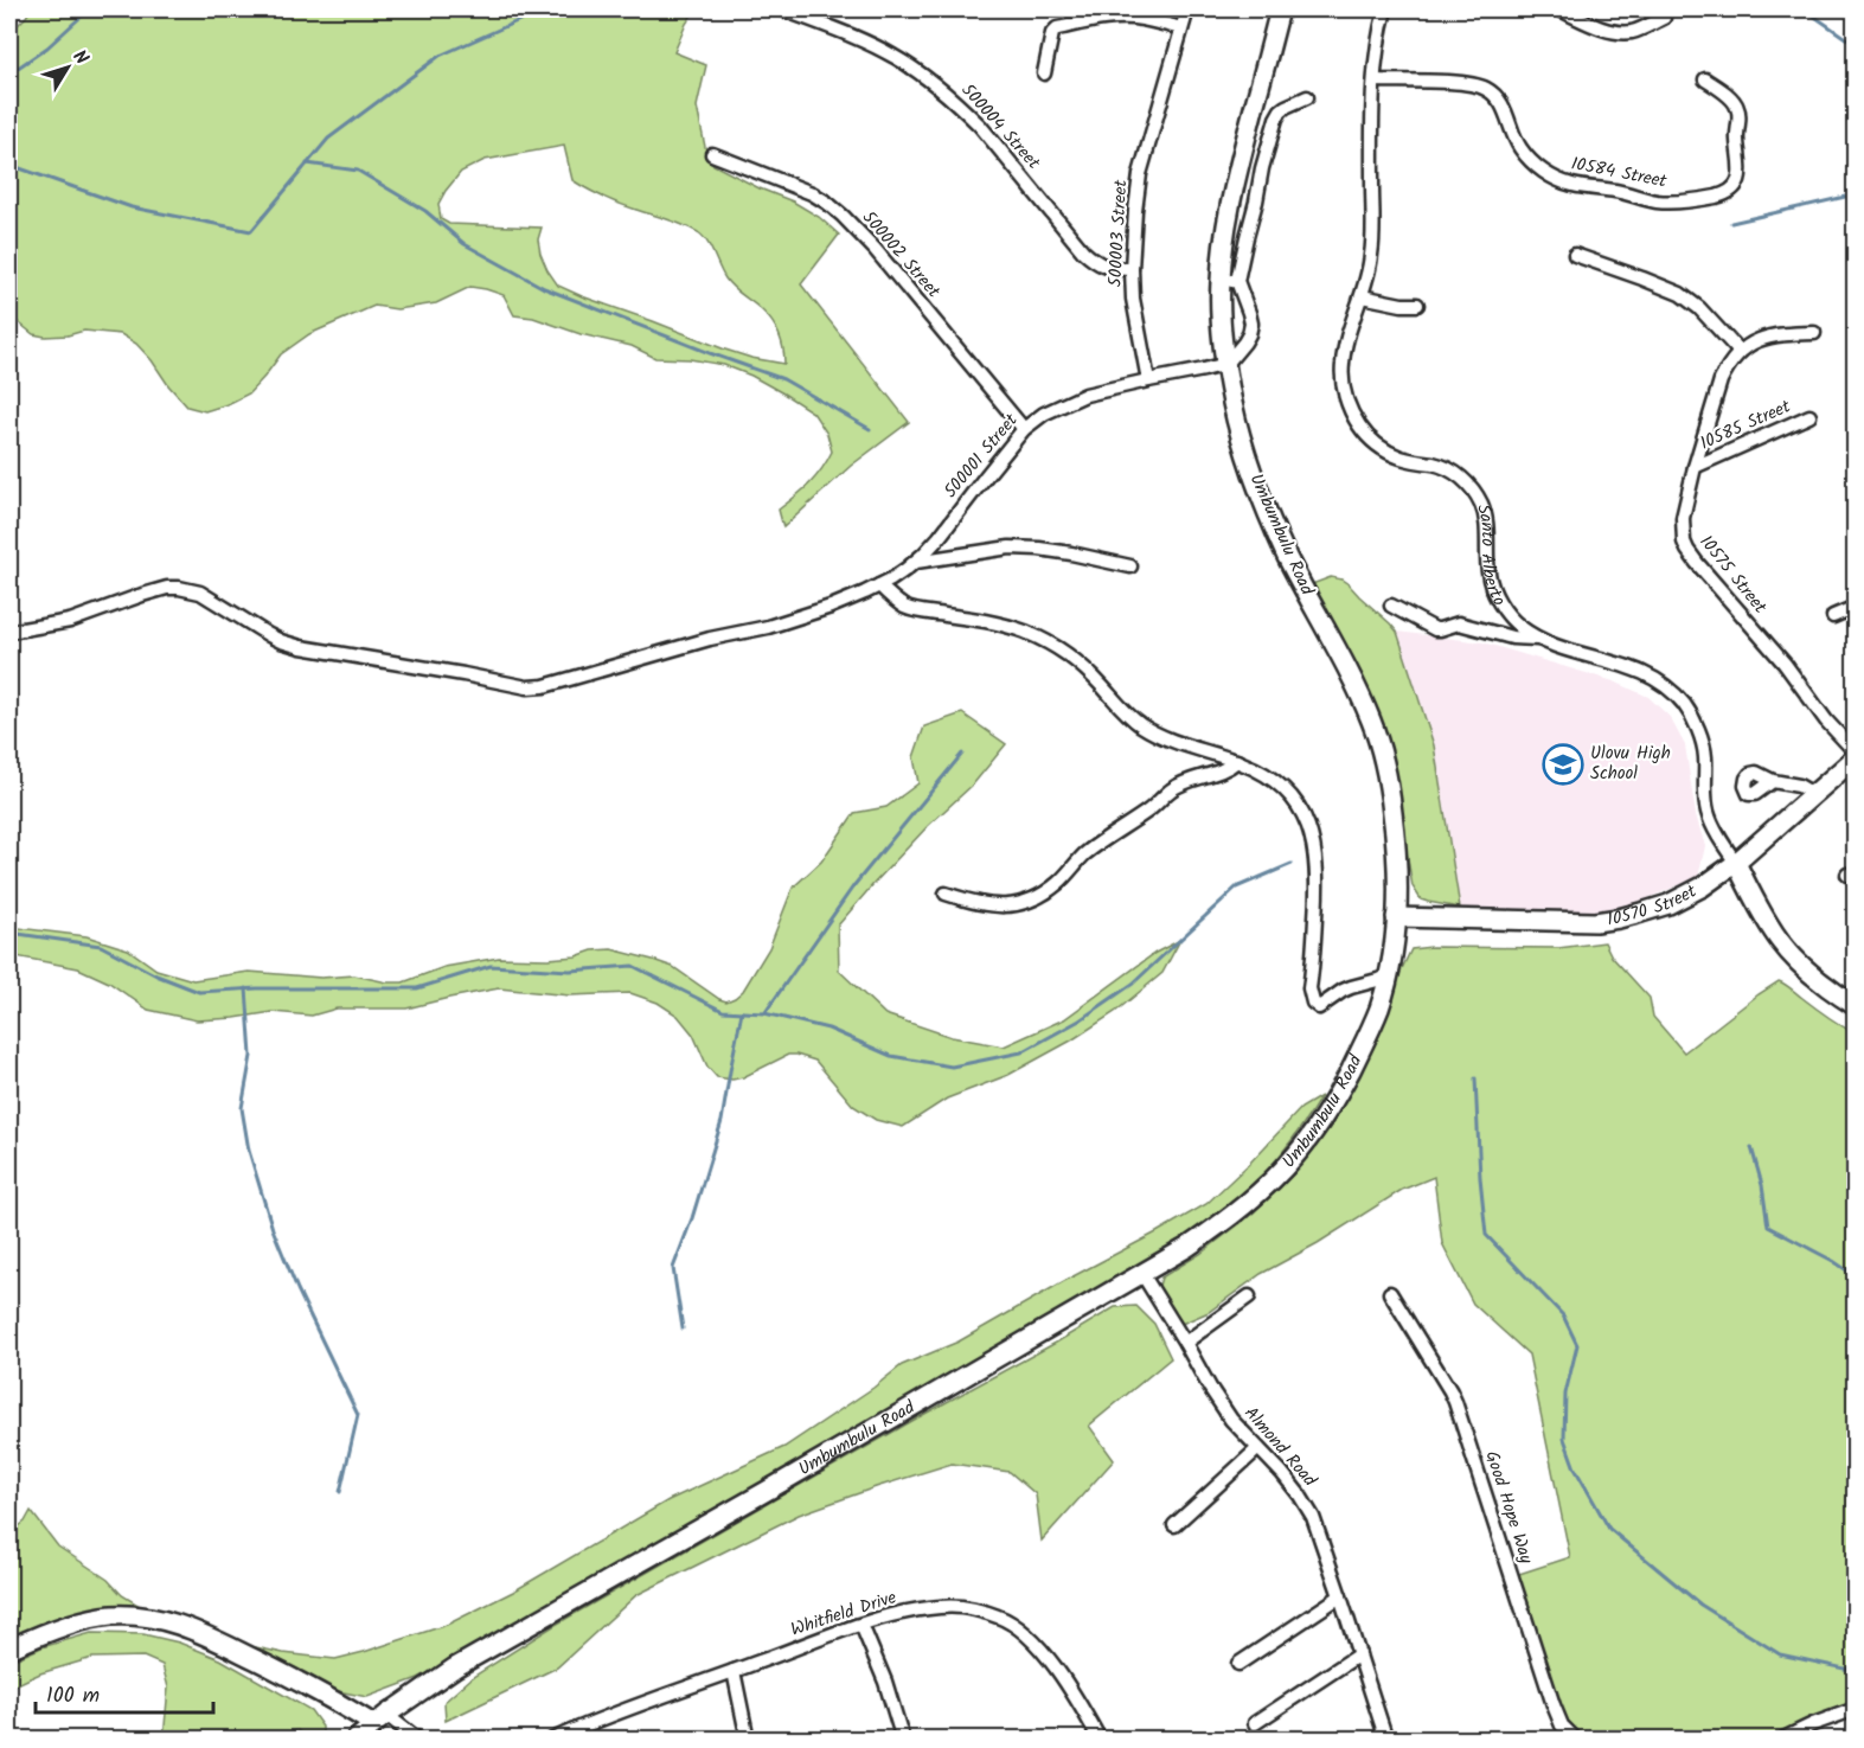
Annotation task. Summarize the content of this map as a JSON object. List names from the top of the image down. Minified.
{"streets":{"main road":["Umbumbulu Road","Santo Alberto","10570 Street"],"street":["500004 Street","10584 Street","500003 Street","500002 Street","10585 Street","500001 Street","10575 Street","Almond Road","Good Hope Way","Whitfield Drive"]},"crossings":[["500004 Street","500003 Street"],["10584 Street","Santo Alberto"],["500003 Street","500001 Street"],["500002 Street","500001 Street"],["10585 Street","10575 Street"],["500001 Street","Umbumbulu Road"],["Umbumbulu Road","10570 Street"],["Umbumbulu Road","Almond Road"],["Santo Alberto","10570 Street"],["10575 Street","10570 Street"]],"places":{"school or university":["Ulovu High School"]},"scale_bar":"100 m","north":"top right"}
